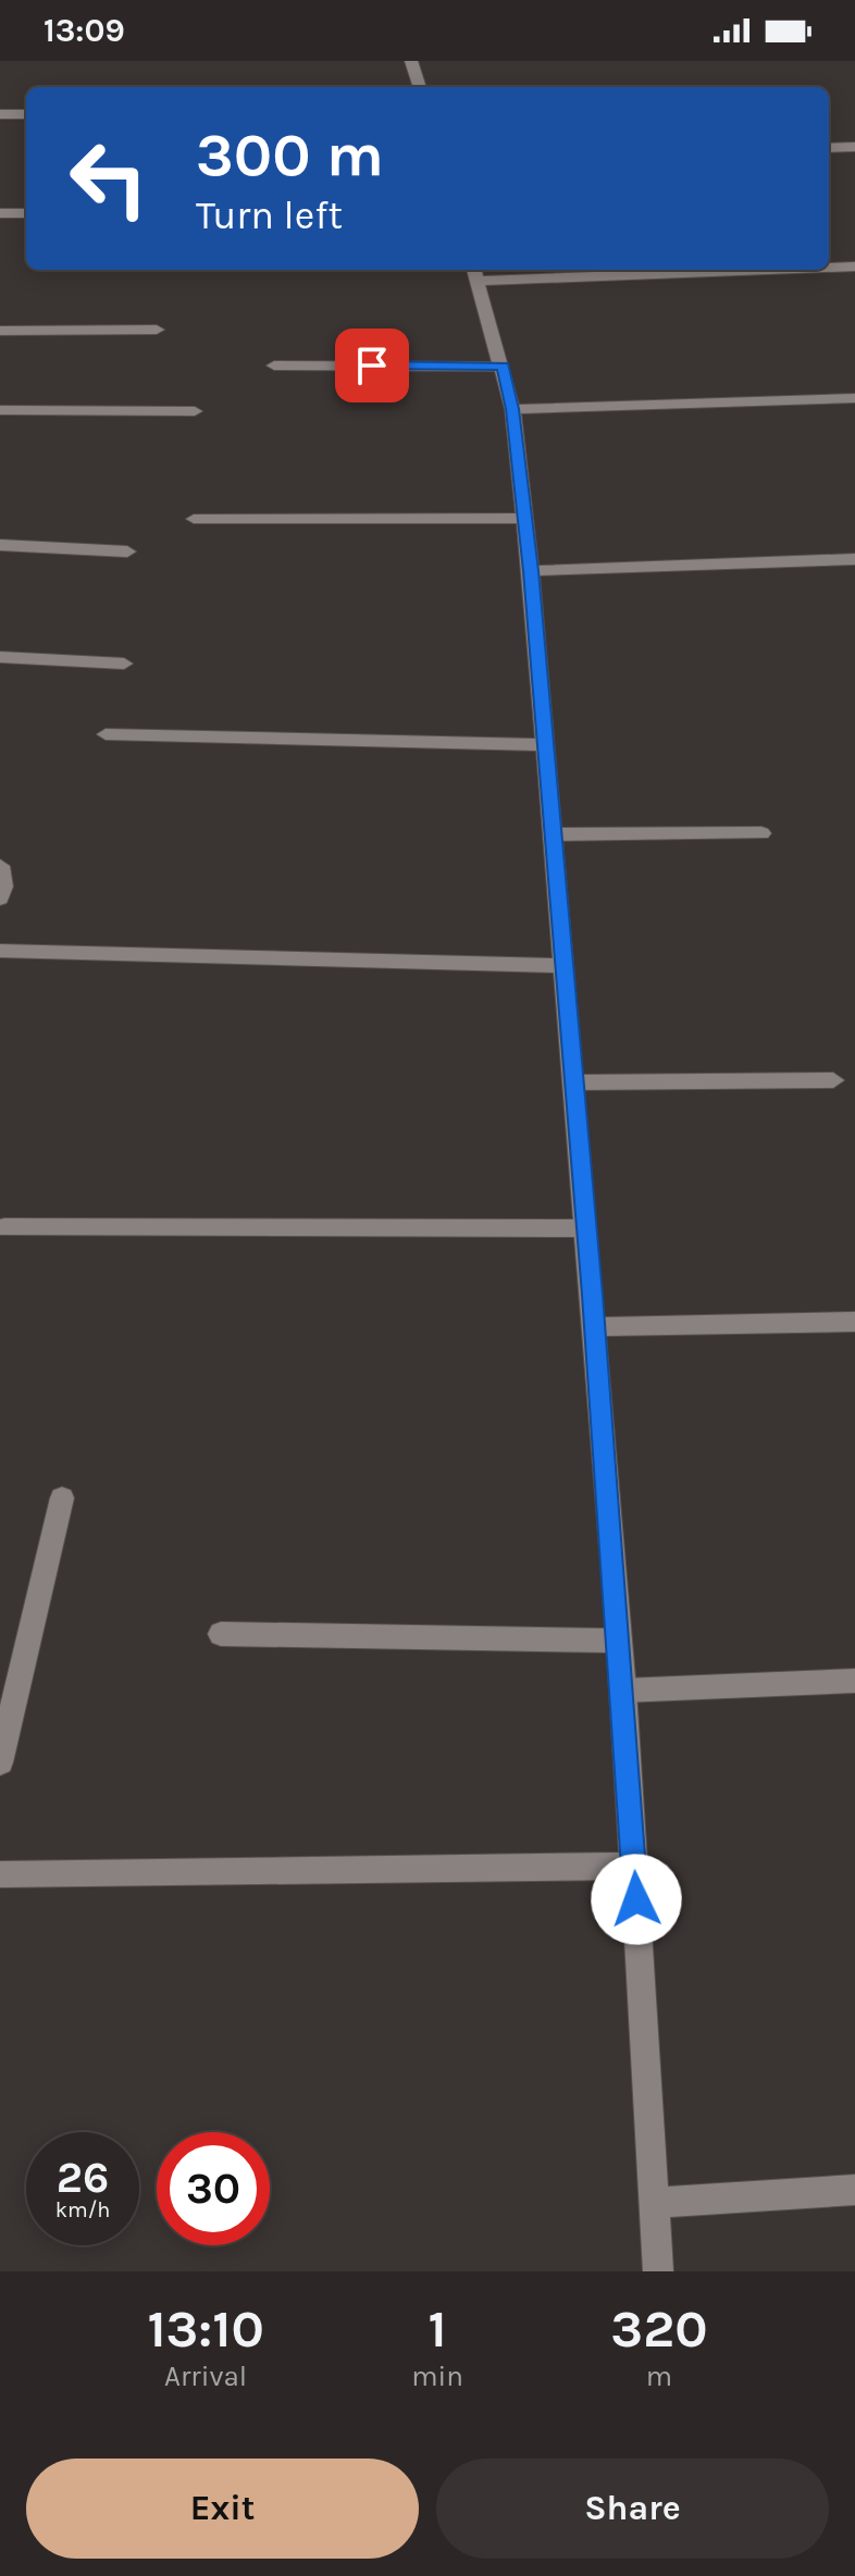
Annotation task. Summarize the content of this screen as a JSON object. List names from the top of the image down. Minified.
{"page":{"status":"13:09","turn":["300 m","Turn left"],"speed":"26 km/h","limit":"30","eta":["13:10","Arrival","1","min","320","m"],"buttons":["Exit","Share"]}}
